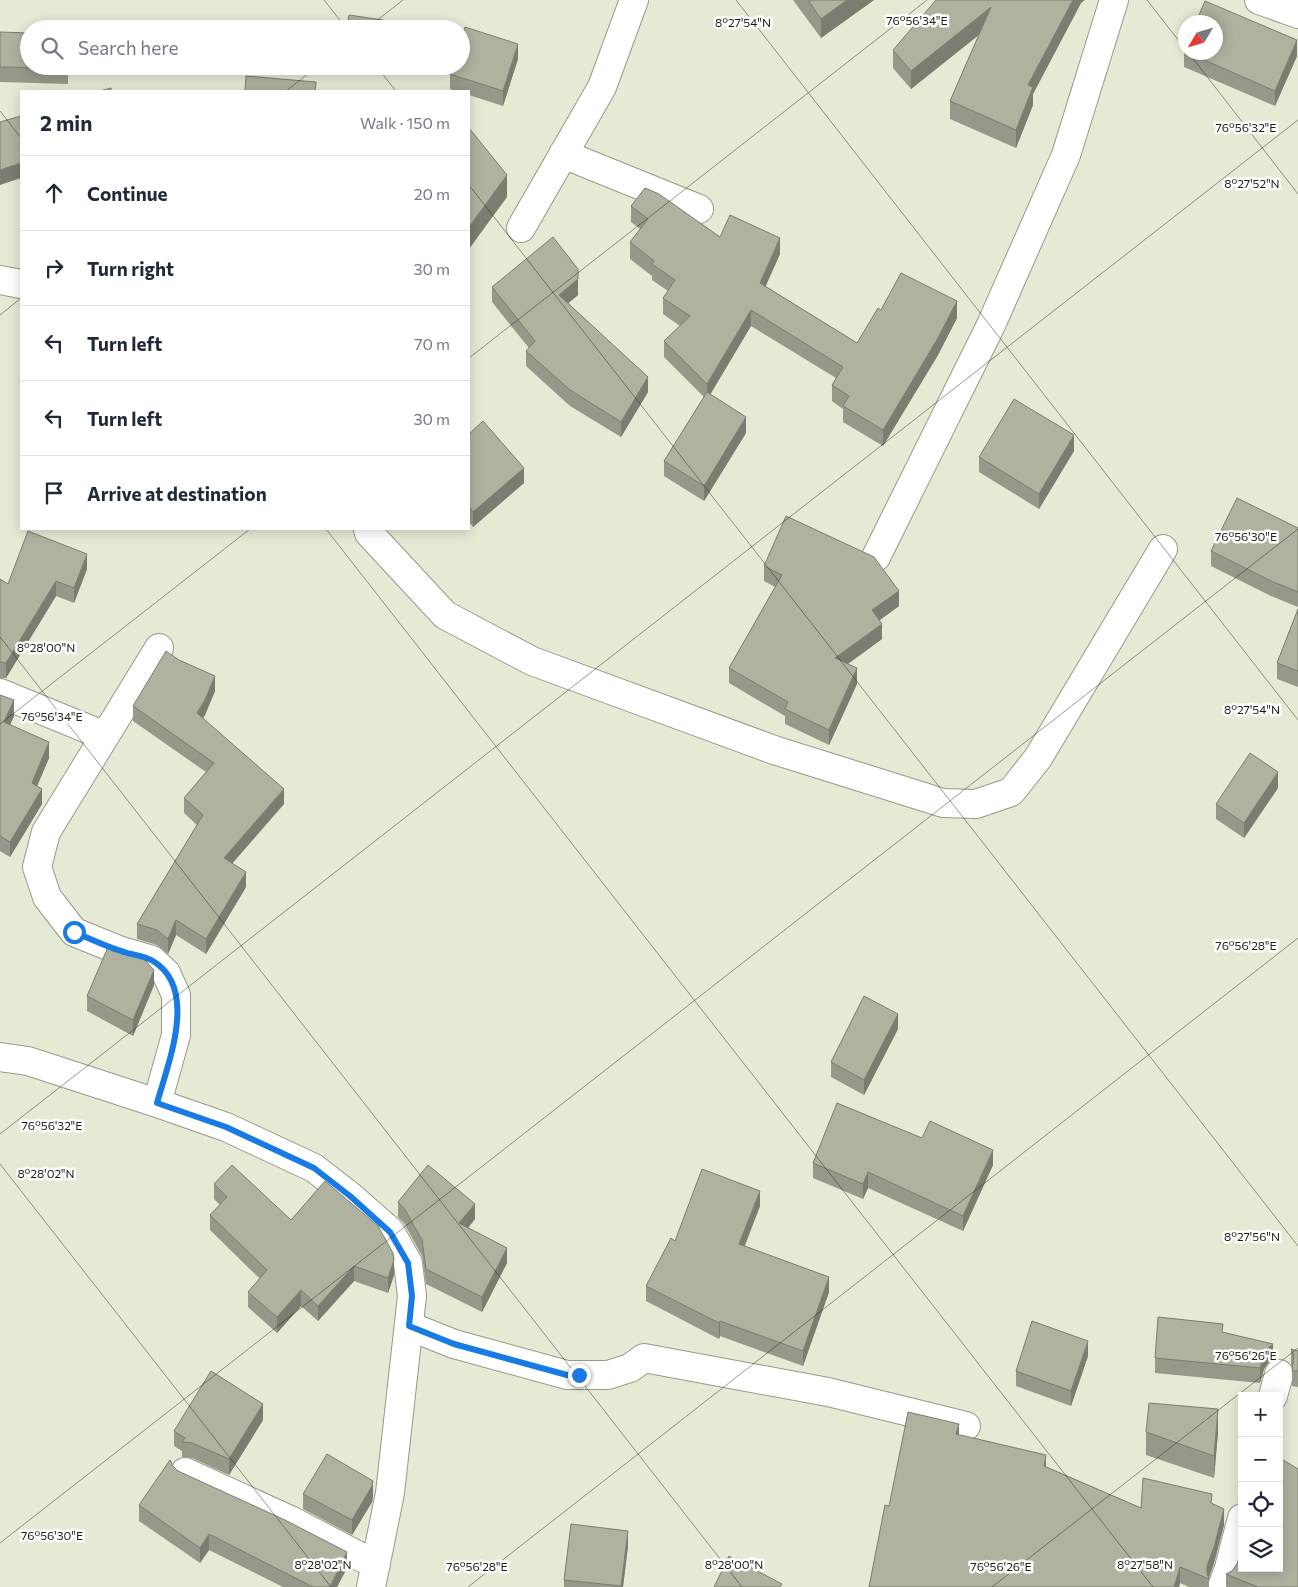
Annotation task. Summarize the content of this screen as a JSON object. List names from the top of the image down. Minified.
{"north":"bottom left","page":{"search":"Search here","heading":["2 min","Walk · 150 m"],"list":[["Continue","20 m"],["Turn right","30 m"],["Turn left","70 m"],["Turn left","30 m"],"Arrive at destination"],"map_buttons":["+","−"]},"coordinates":["76°56'34\"E","8°27'54\"N","76°56'32\"E","8°27'52\"N","76°56'30\"E","8°28'00\"N","76°56'28\"E","8°28'02\"N","8°27'56\"N","76°56'26\"E","8°27'58\"N"]}
